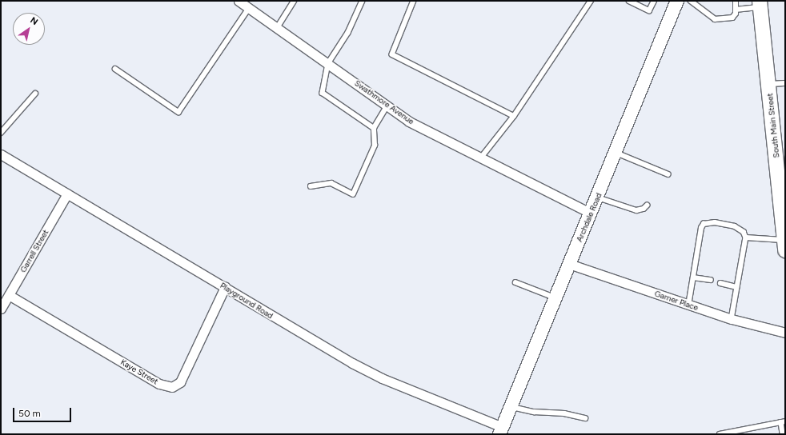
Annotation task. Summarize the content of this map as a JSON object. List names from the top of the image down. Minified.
{"streets":{"main road":["South Main Street","Archdale Road"],"street":["Swathmore Avenue","Garrell Street","Playground Road","Garner Place","Kaye Street"]},"crossings":[["Swathmore Avenue","Archdale Road"],["Archdale Road","Playground Road"],["Archdale Road","Garner Place"],["Garrell Street","Playground Road"],["Garrell Street","Kaye Street"],["Playground Road","Kaye Street"]],"scale_bar":"50 m","north":"top right"}
